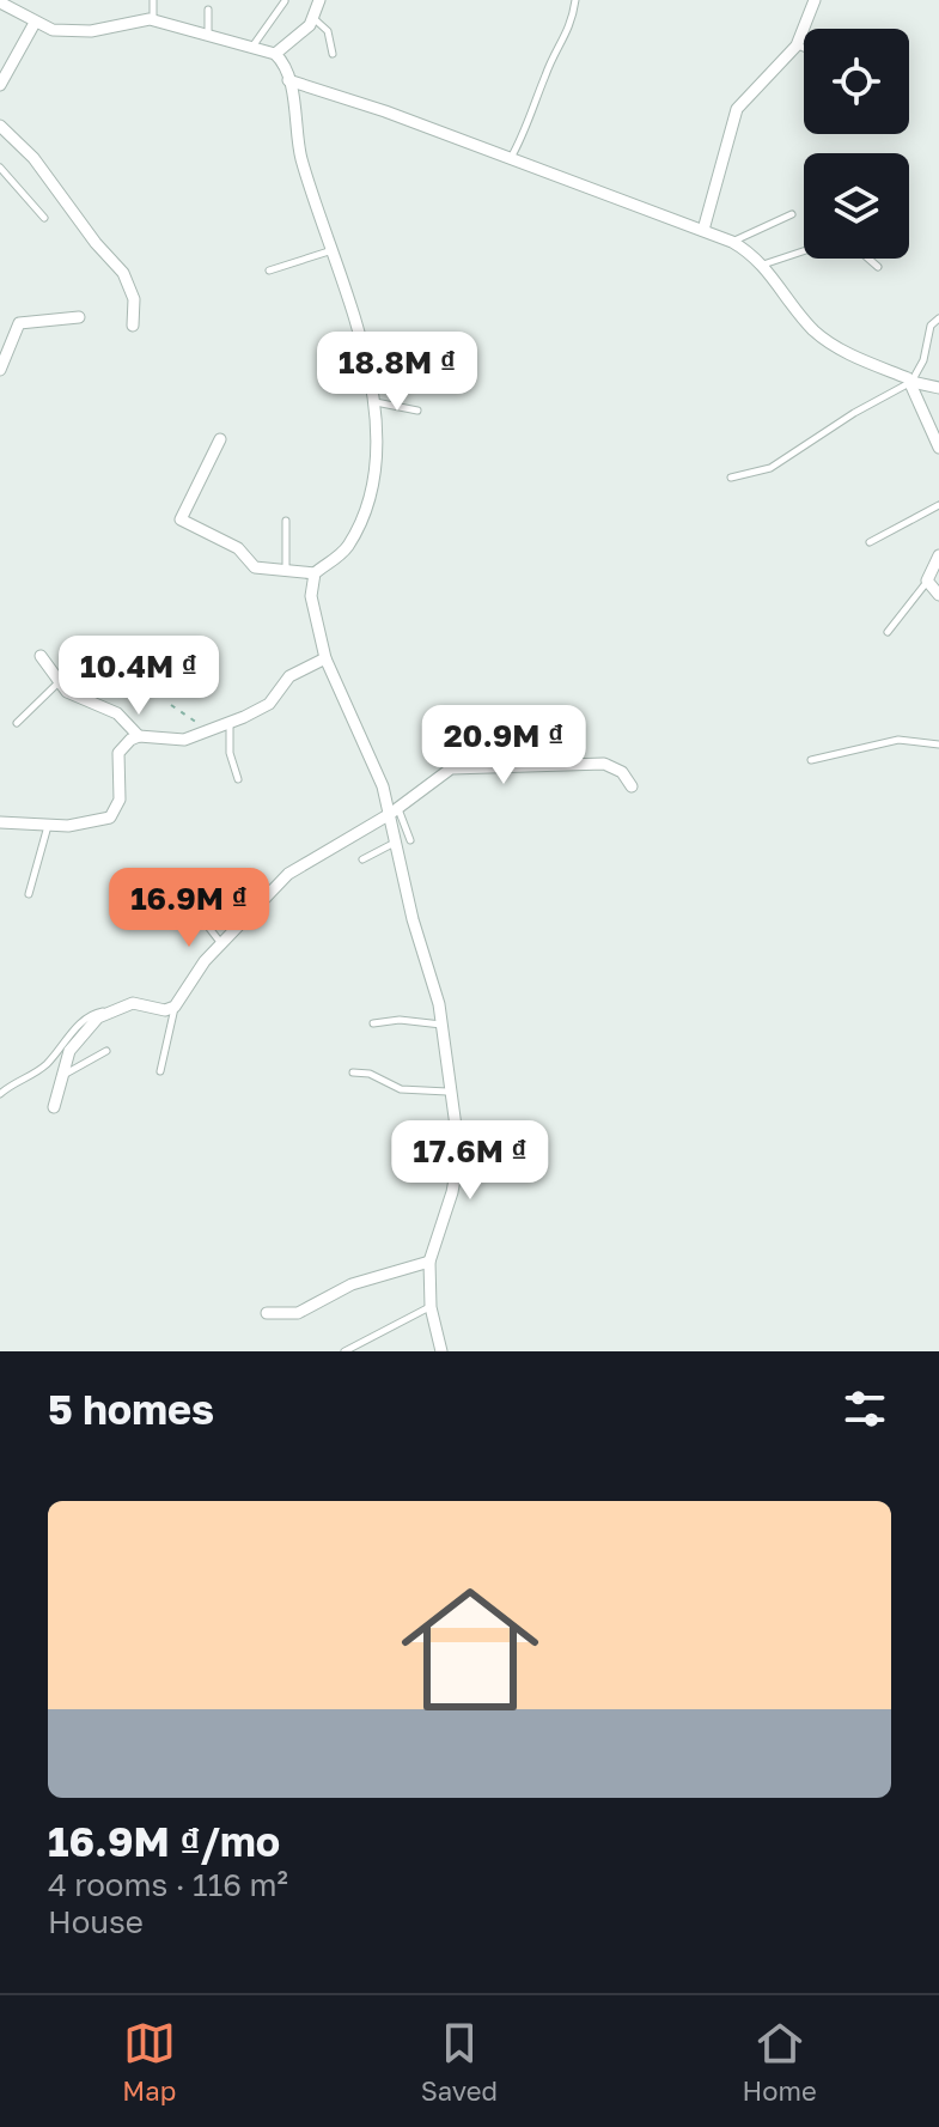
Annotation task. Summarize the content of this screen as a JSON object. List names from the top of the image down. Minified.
{"page":{"price":["18.8M ₫","10.4M ₫","20.9M ₫","16.9M ₫","17.6M ₫"],"heading":"5 homes","list":[{"name":"16.9M ₫/mo","note":"4 rooms · 116 m² · House"}],"tabs":["Map","Saved","Home"]}}
